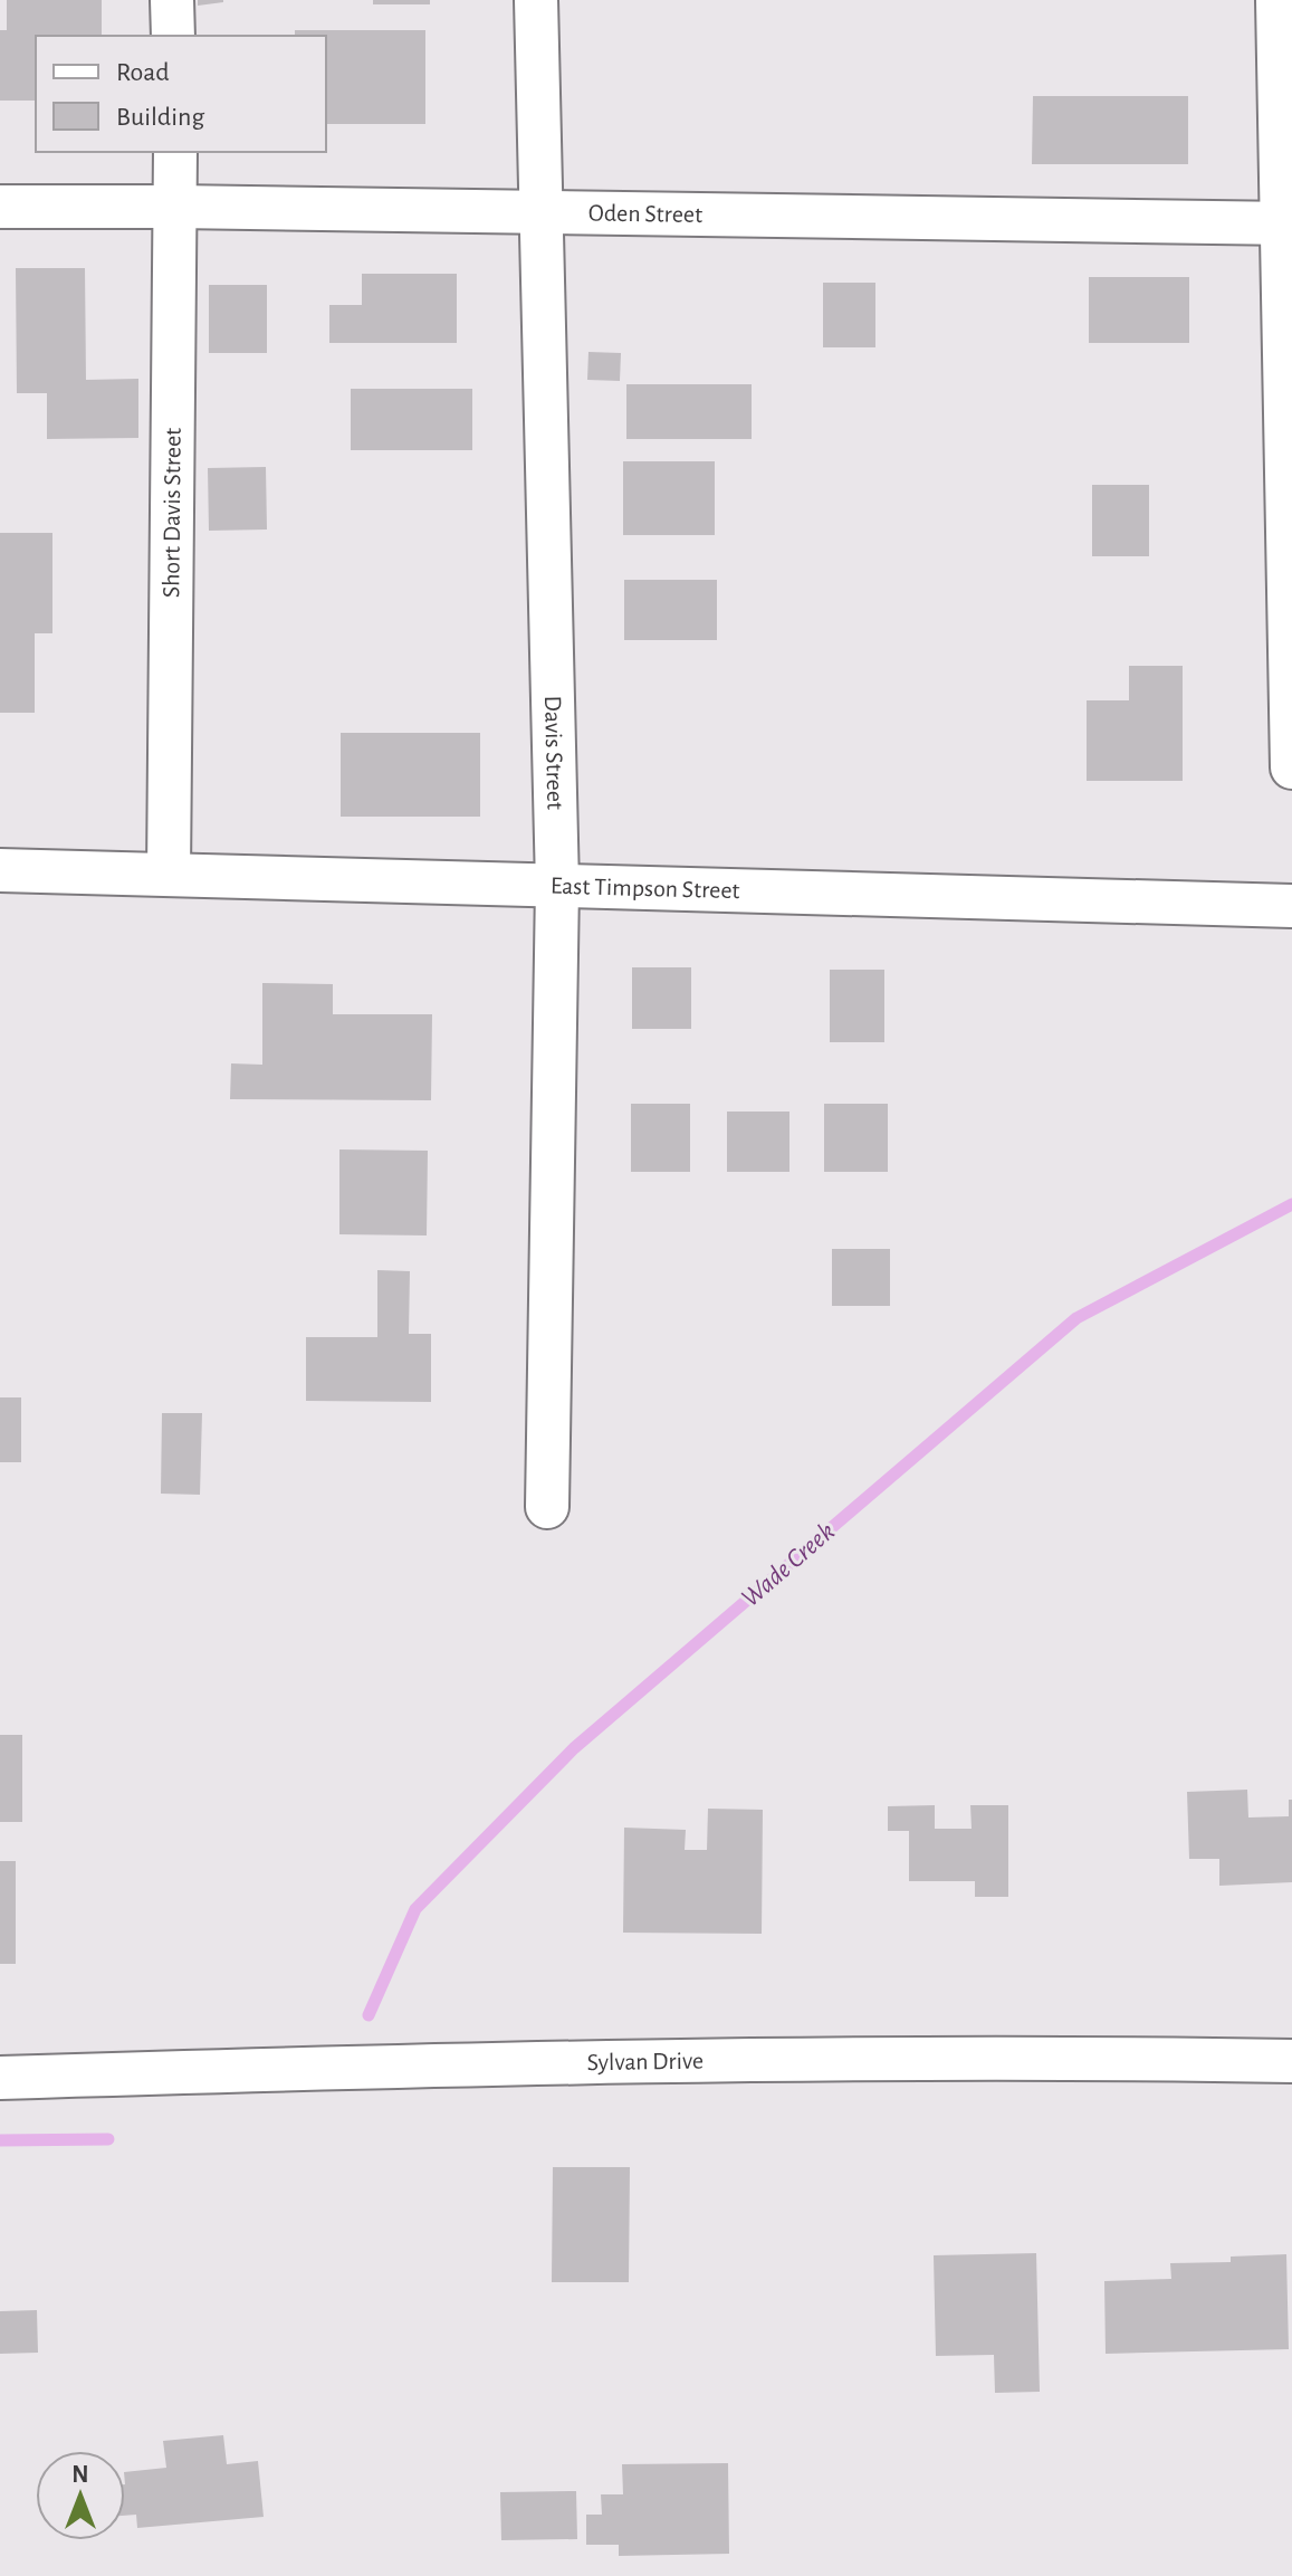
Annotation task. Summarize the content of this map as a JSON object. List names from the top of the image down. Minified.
{"streets":{"street":["Oden Street","Short Davis Street","Davis Street","East Timpson Street","Sylvan Drive"]},"crossings":[["Oden Street","Short Davis Street"],["Oden Street","Davis Street"],["Short Davis Street","East Timpson Street"],["Davis Street","East Timpson Street"]],"water":["Wade Creek"],"legend":["Road","Building"],"north":"top"}
